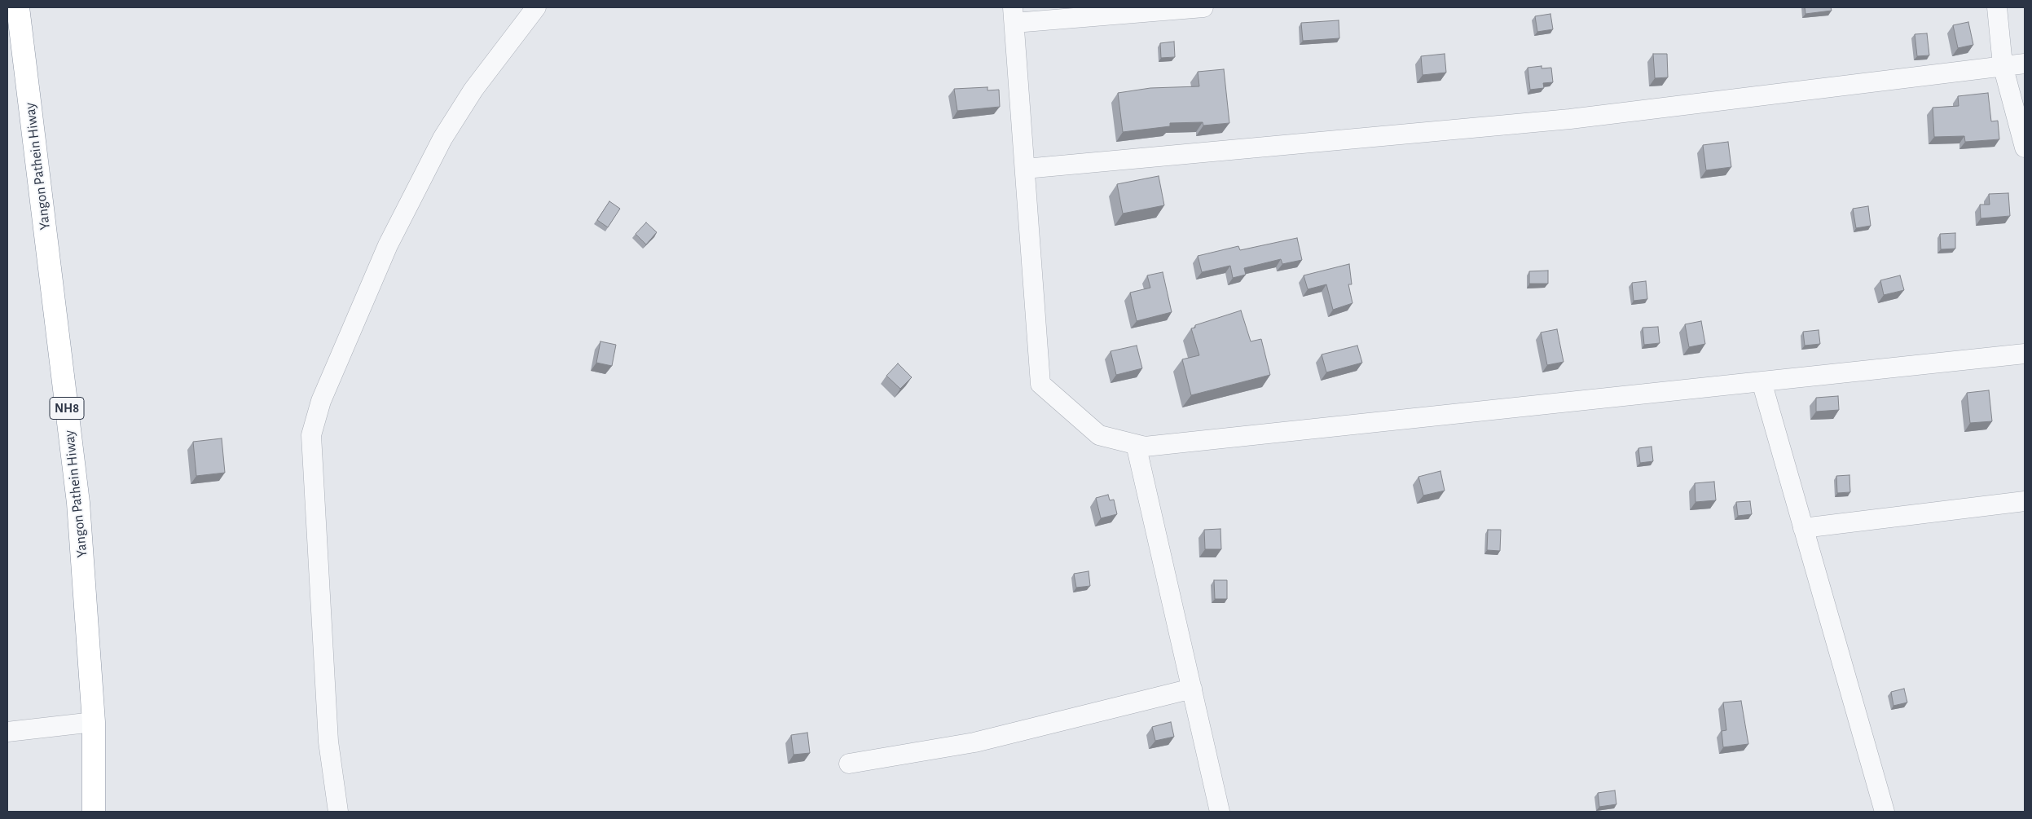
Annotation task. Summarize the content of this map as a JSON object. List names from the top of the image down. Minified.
{"streets":{"highway":["Yangon Pathein Hiway","NH8"]}}
